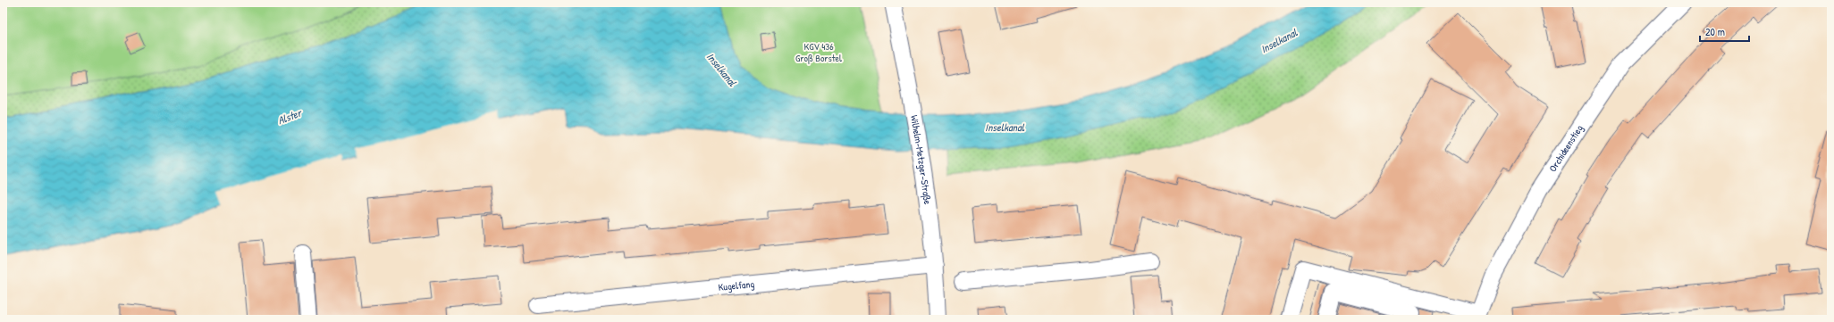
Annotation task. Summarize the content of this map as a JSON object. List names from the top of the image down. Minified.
{"streets":{"street":["Orchideenstieg","Wilhelm-Metzger-Straße","Kugelfang"]},"crossings":[["Wilhelm-Metzger-Straße","Kugelfang"]],"water":["Inselkanal","Alster"],"parks":["KGV 436 Groß Borstel"],"scale_bar":"20 m"}
